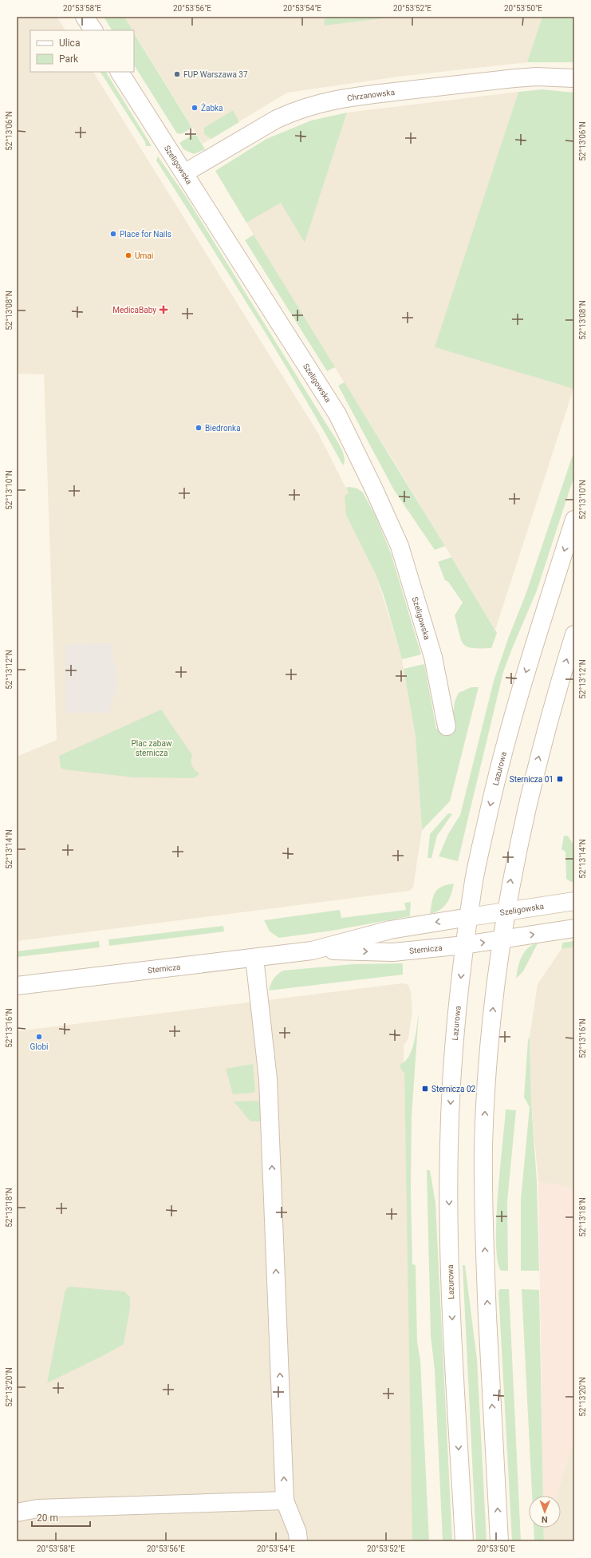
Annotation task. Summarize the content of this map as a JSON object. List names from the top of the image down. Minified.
{"streets":{"street":["Chrzanowska","Szeligowska","Lazurowa","Sternicza"]},"crossings":[["Chrzanowska","Szeligowska"],["Szeligowska","Lazurowa"],["Szeligowska","Sternicza"],["Lazurowa","Sternicza"]],"parks":["Plac zabaw sternicza"],"places":{"other":["FUP Warszawa 37","Żabka","Place for Nails","Umai","Biedronka","Globi"],"health":["MedicaBaby"],"transit":["Sternicza 01","Sternicza 02"]},"legend":["Ulica","Park"],"scale_bar":"20 m","north":"bottom","coordinates":["20°53'58\"E","20°53'56\"E","20°53'54\"E","20°53'52\"E","20°53'50\"E","52°13'06\"N","52°13'08\"N","52°13'10\"N","52°13'12\"N","52°13'14\"N","52°13'16\"N","52°13'18\"N","52°13'20\"N"]}
